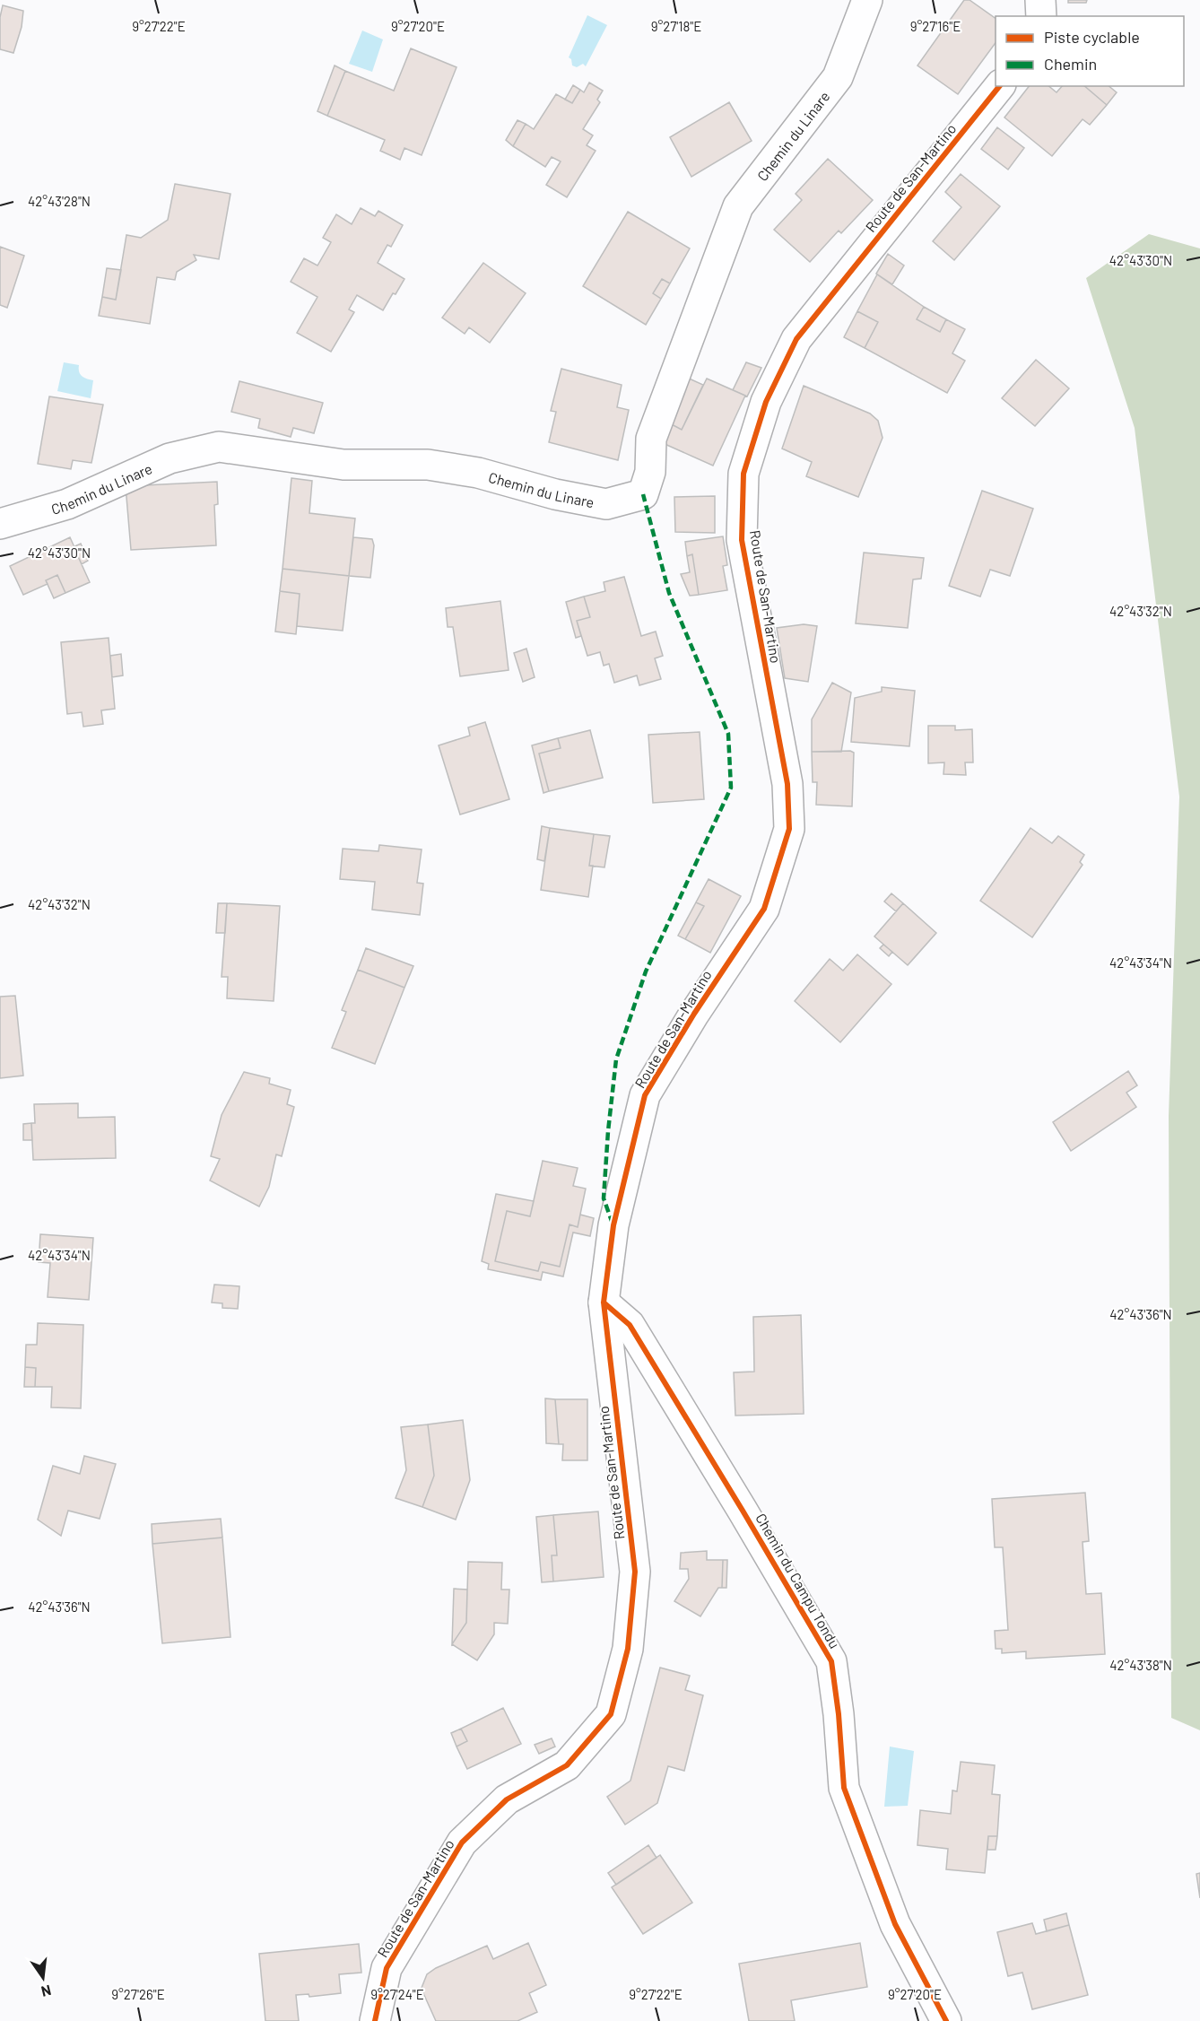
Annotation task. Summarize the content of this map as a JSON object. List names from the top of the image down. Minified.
{"streets":{"street":["Chemin du Linare","Route de San-Martino","Chemin du Campu Tondu"]},"crossings":[["Route de San-Martino","Chemin du Campu Tondu"]],"legend":["Piste cyclable","Chemin"],"north":"bottom","coordinates":["9°27'22\"E","9°27'20\"E","9°27'16\"E","9°27'18\"E","42°43'28\"N","42°43'30\"N","42°43'32\"N","42°43'34\"N","42°43'36\"N","42°43'38\"N","9°27'26\"E","9°27'24\"E"]}
